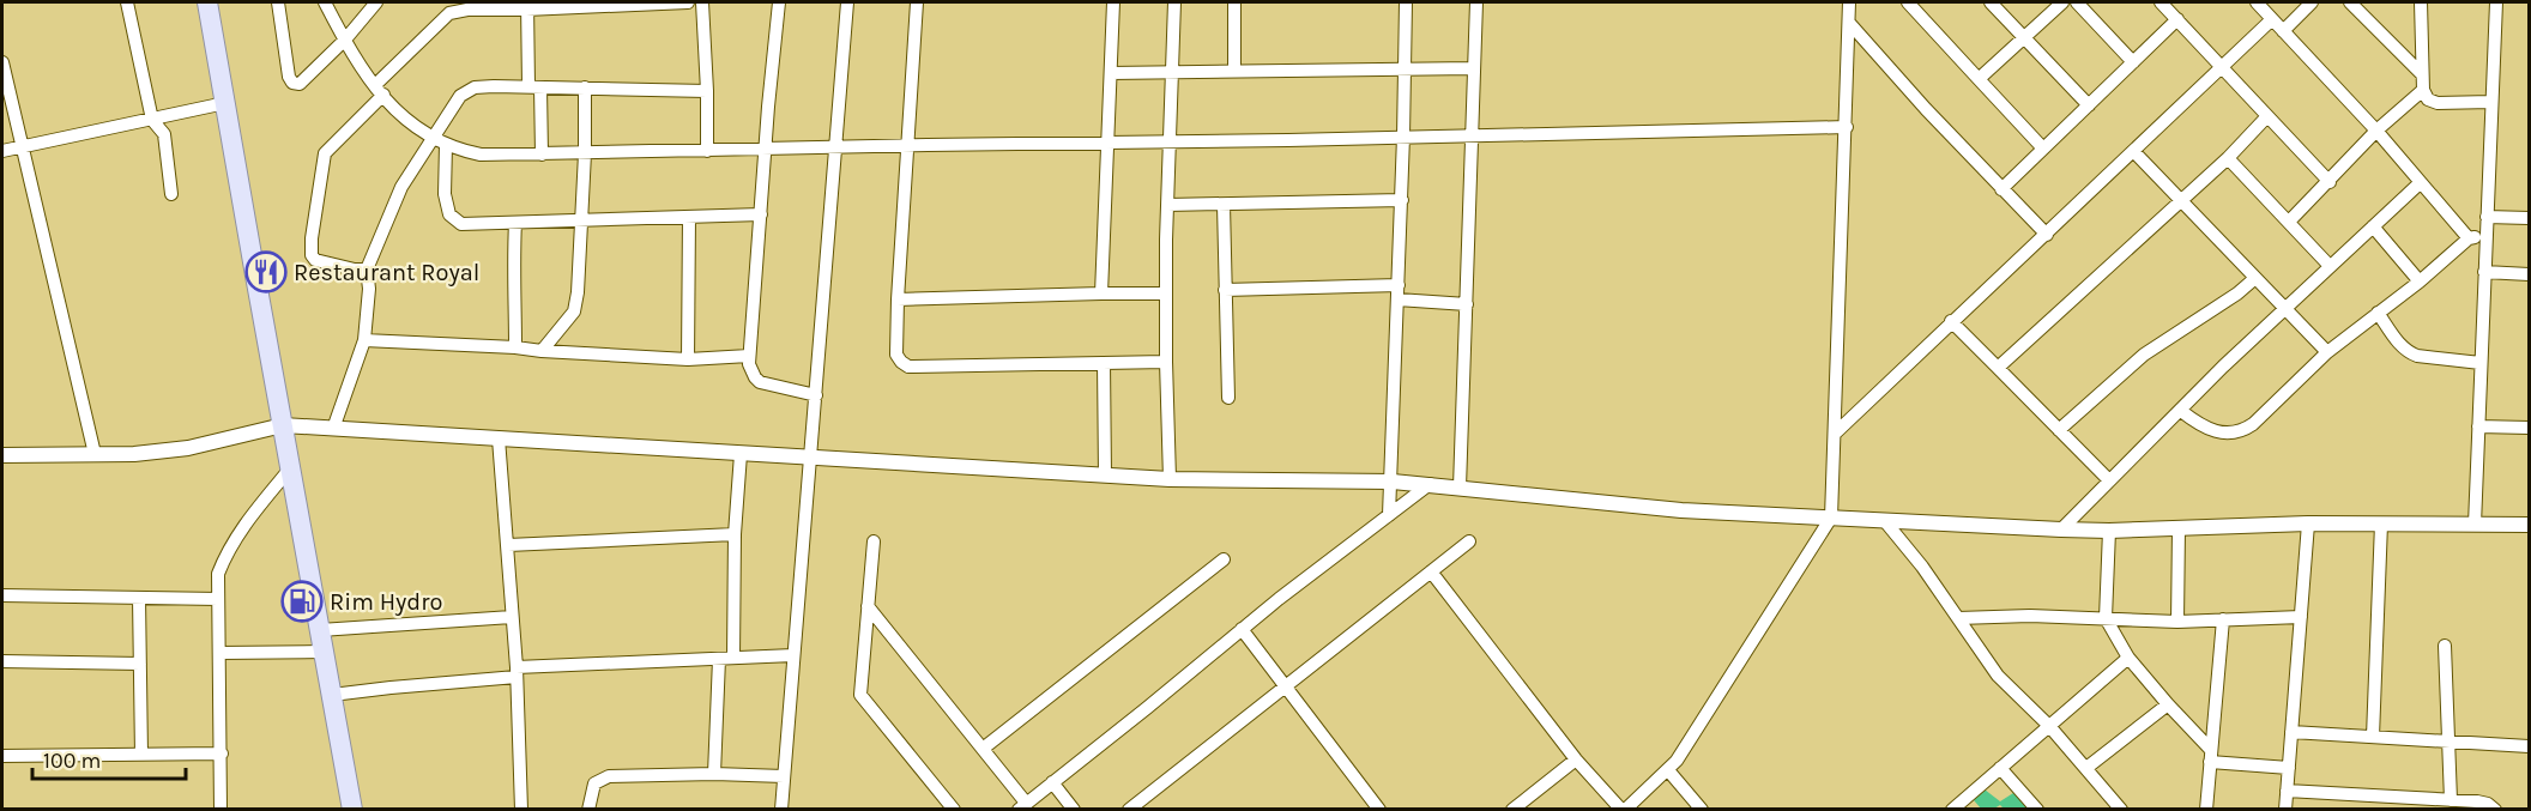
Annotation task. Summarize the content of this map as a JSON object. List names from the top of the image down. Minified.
{"places":{"restaurant":["Restaurant Royal"],"fuel station":["Rim Hydro"]},"scale_bar":"100 m"}
